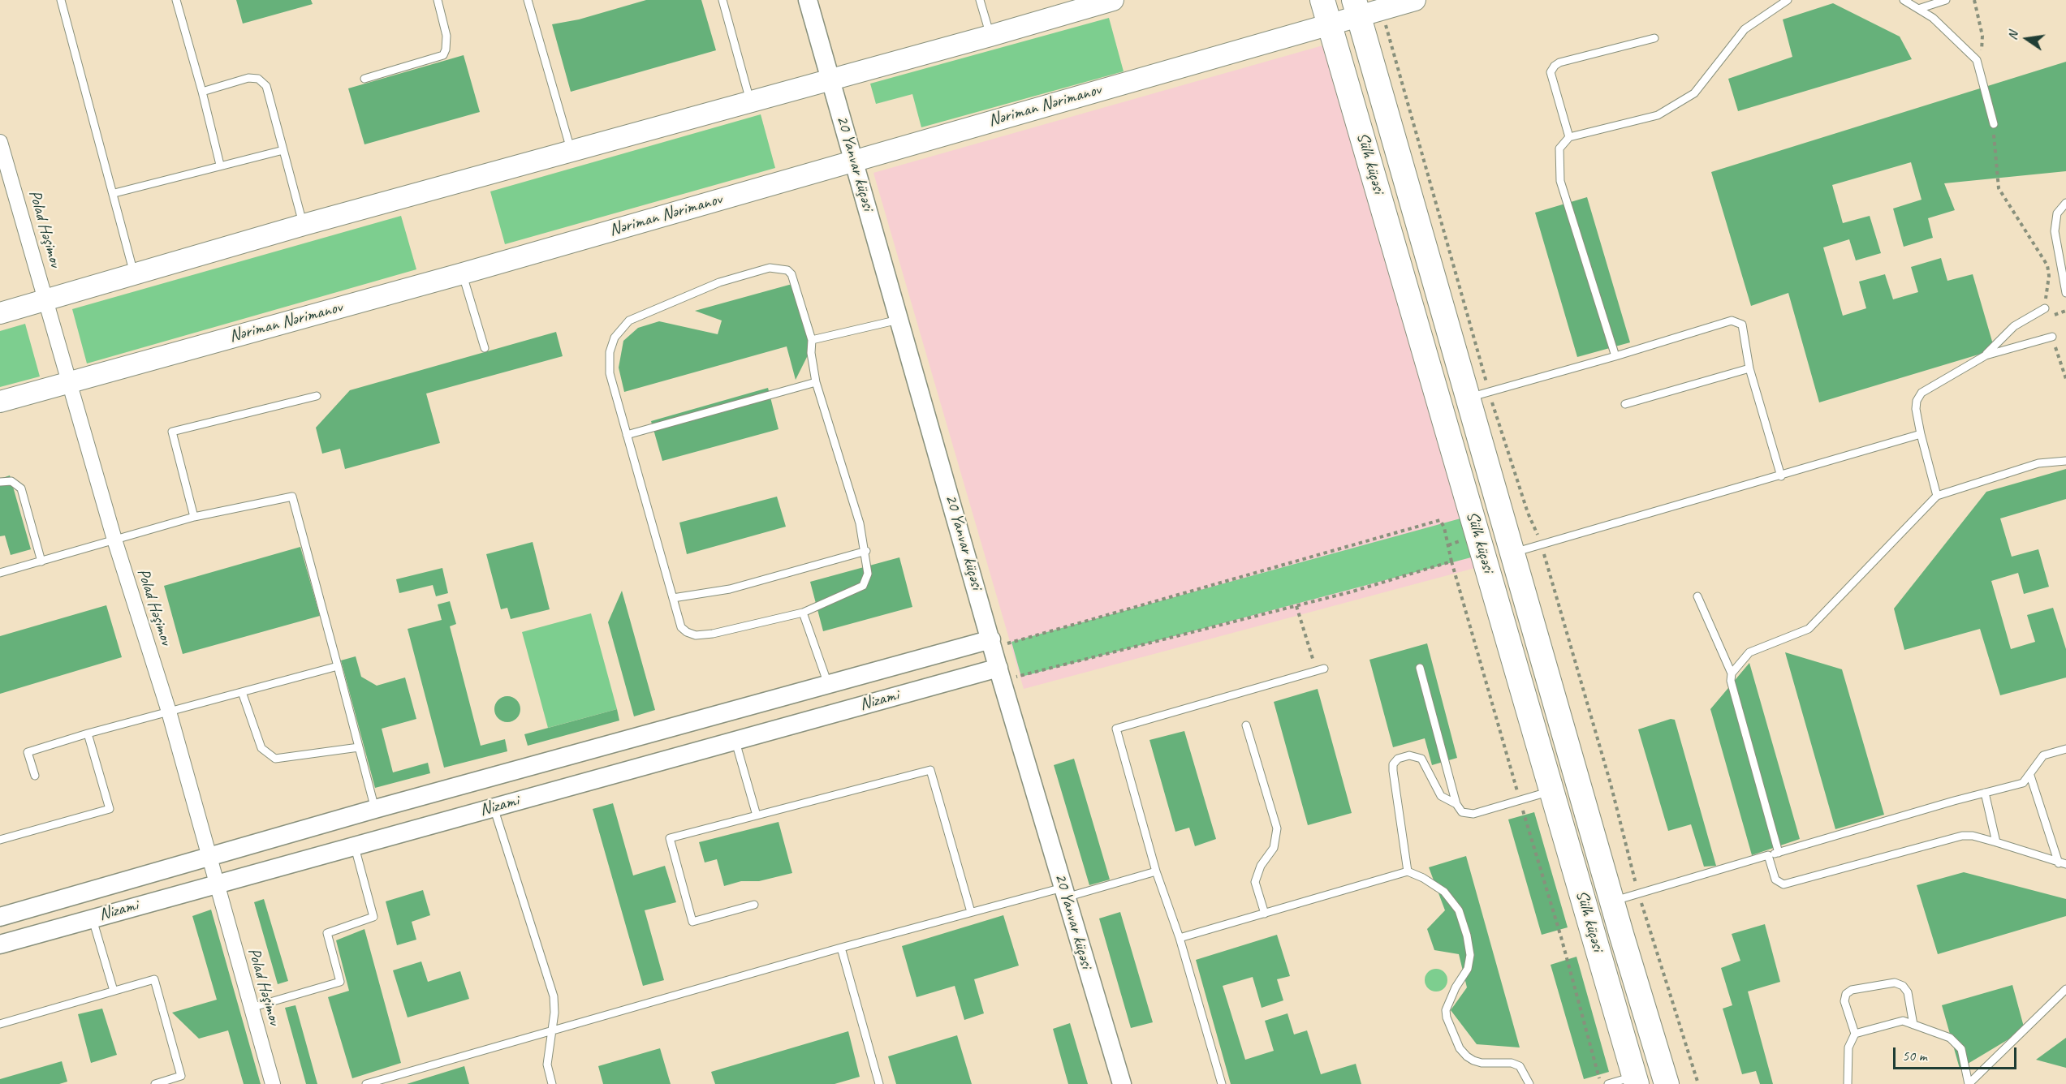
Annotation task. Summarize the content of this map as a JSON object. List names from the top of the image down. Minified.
{"streets":{"highway":["Sülh küçəsi"],"main road":["Nəriman Nərimanov"],"street":["20 Yanvar küçəsi","Polad Həşimov","Nizami"]},"crossings":[["Nəriman Nərimanov","20 Yanvar küçəsi"],["Nəriman Nərimanov","Sülh küçəsi"],["Nəriman Nərimanov","Polad Həşimov"],["20 Yanvar küçəsi","Nizami"],["Polad Həşimov","Nizami"]],"scale_bar":"50 m","north":"left"}
